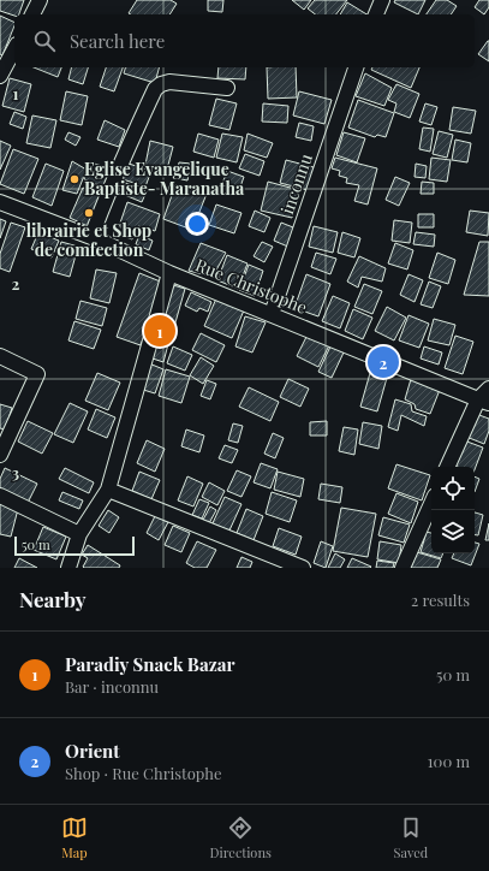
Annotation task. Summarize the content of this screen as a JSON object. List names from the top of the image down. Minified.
{"streets":{"street":["inconnu","Rue Christophe"]},"crossings":[["inconnu","Rue Christophe"]],"places":["Eglise Evangelique Baptiste- Maranatha","librairie et Shop de comfection"],"scale_bar":"50 m","page":{"search":"Search here","pins":["1","2"],"scale":"50 m","heading":["Nearby","2 results"],"list":[{"mark":"1","name":"Paradiy Snack Bazar","note":"Bar · inconnu","value":"50 m"},{"mark":"2","name":"Orient","note":"Shop · Rue Christophe","value":"100 m"}],"nav":["Map","Directions","Saved"]},"grid":{"rows":["1","2","3"]}}
